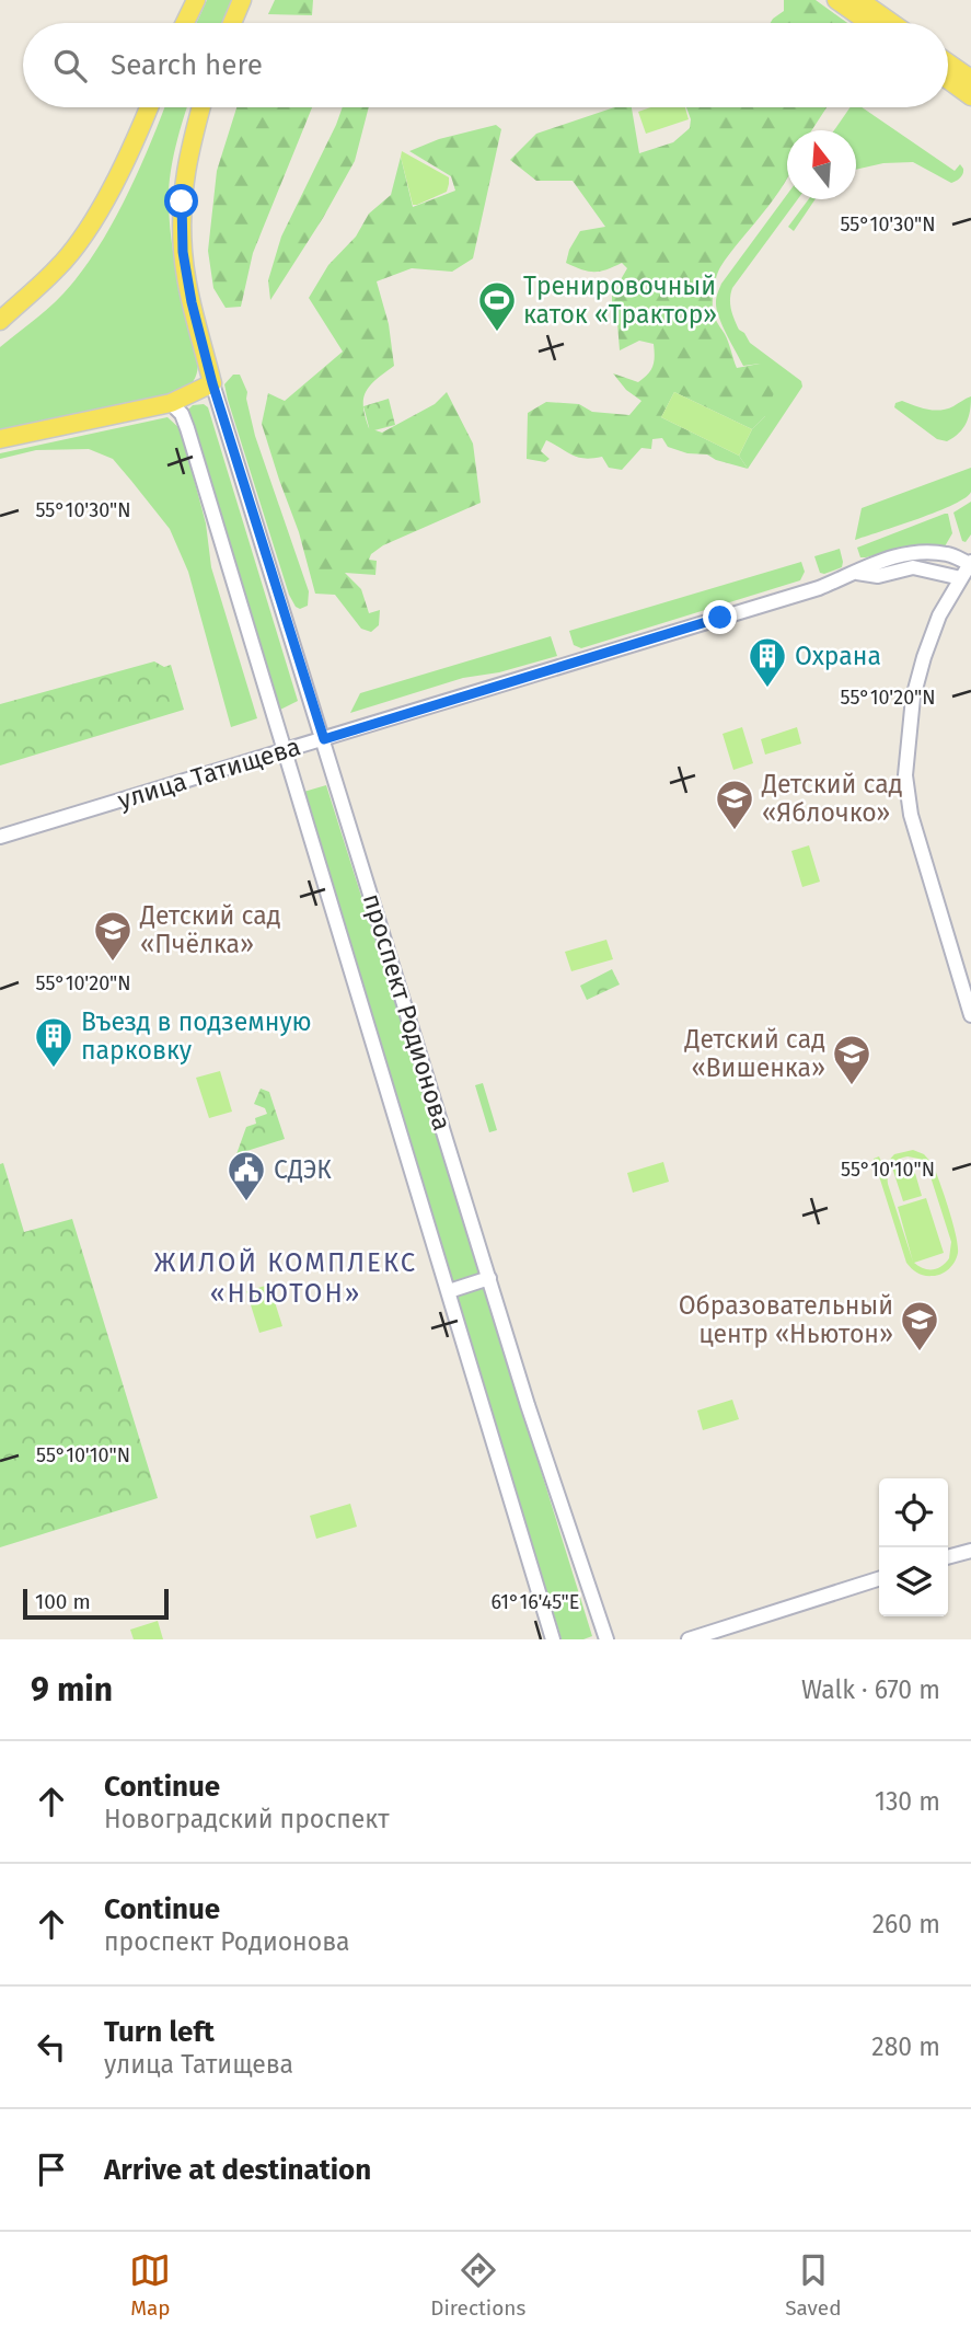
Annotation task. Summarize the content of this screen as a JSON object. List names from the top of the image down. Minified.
{"streets":{"street":["улица Татищева","проспект Родионова"]},"crossings":[["улица Татищева","проспект Родионова"]],"districts":["ЖИЛОЙ КОМПЛЕКС «НЬЮТОН»"],"places":{"sports":["Тренировочный каток «Трактор»"],"building":["Охрана","Въезд в подземную парковку"],"school or university":["Детский сад «Яблочко»","Детский сад «Пчёлка»","Детский сад «Вишенка»","Образовательный центр «Ньютон»"],"public building":["СДЭК"]},"scale_bar":"100 m","north":"top","page":{"search":"Search here","scale":"100 m","heading":["9 min","Walk · 670 m"],"list":[["Continue","Новоградский проспект","130 m"],["Continue","проспект Родионова","260 m"],["Turn left","улица Татищева","280 m"],"Arrive at destination"],"nav":["Map","Directions","Saved"]},"coordinates":["55°10'30\"N","55°10'20\"N","55°10'10\"N","61°16'45\"E"]}
